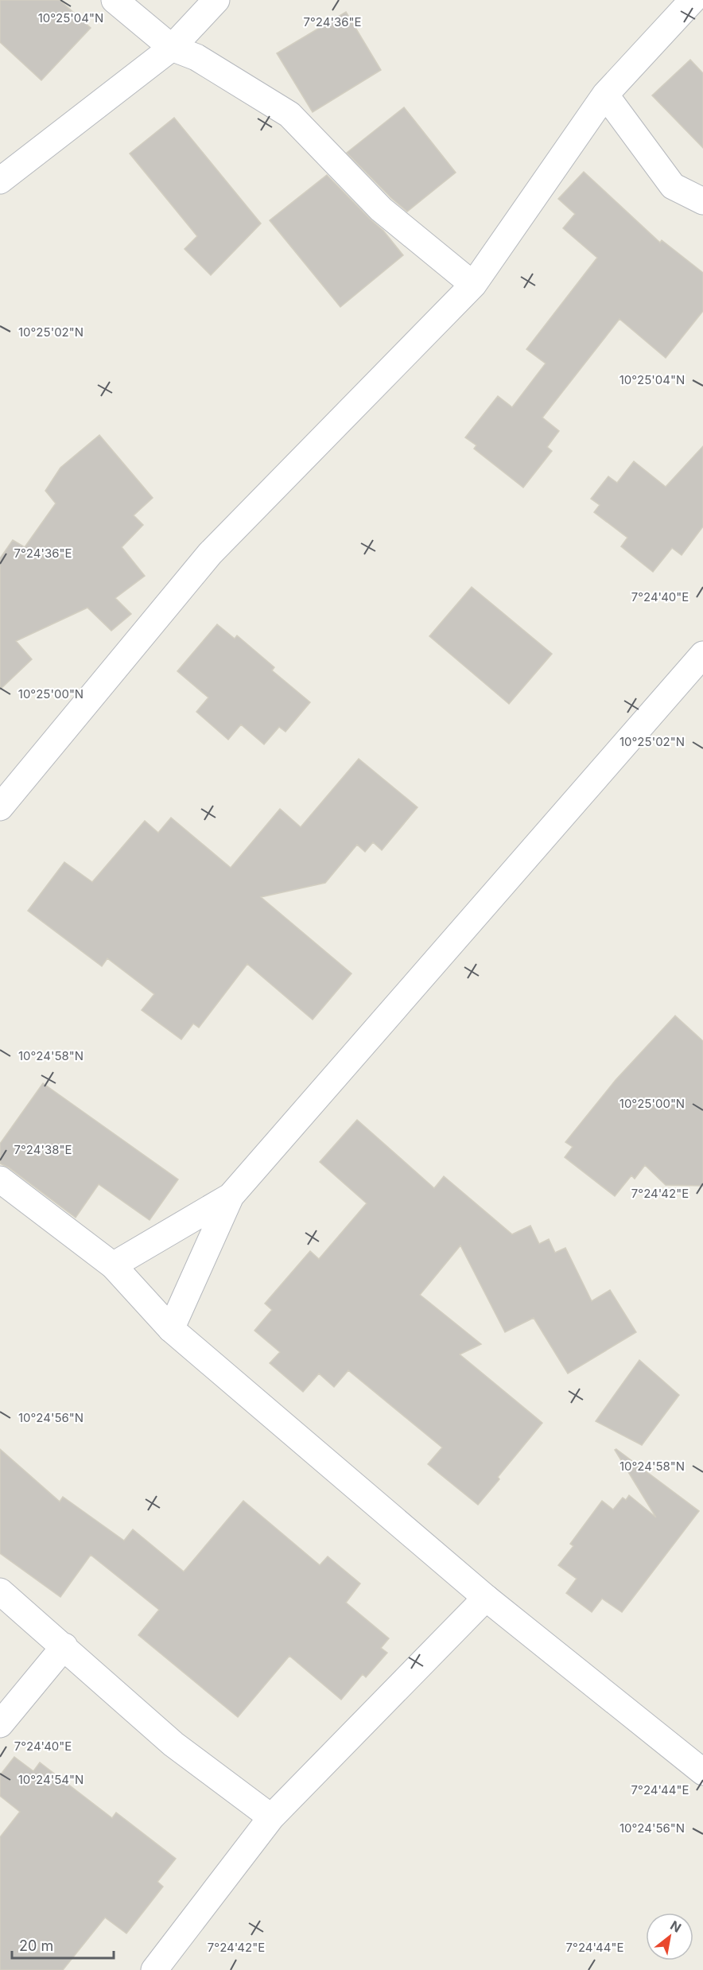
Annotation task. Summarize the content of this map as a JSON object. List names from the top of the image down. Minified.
{"scale_bar":"20 m","north":"top right","coordinates":["10°25'04\"N","7°24'36\"E","10°25'02\"N","7°24'40\"E","10°25'00\"N","10°24'58\"N","7°24'38\"E","7°24'42\"E","10°24'56\"N","10°24'54\"N","7°24'44\"E"]}
